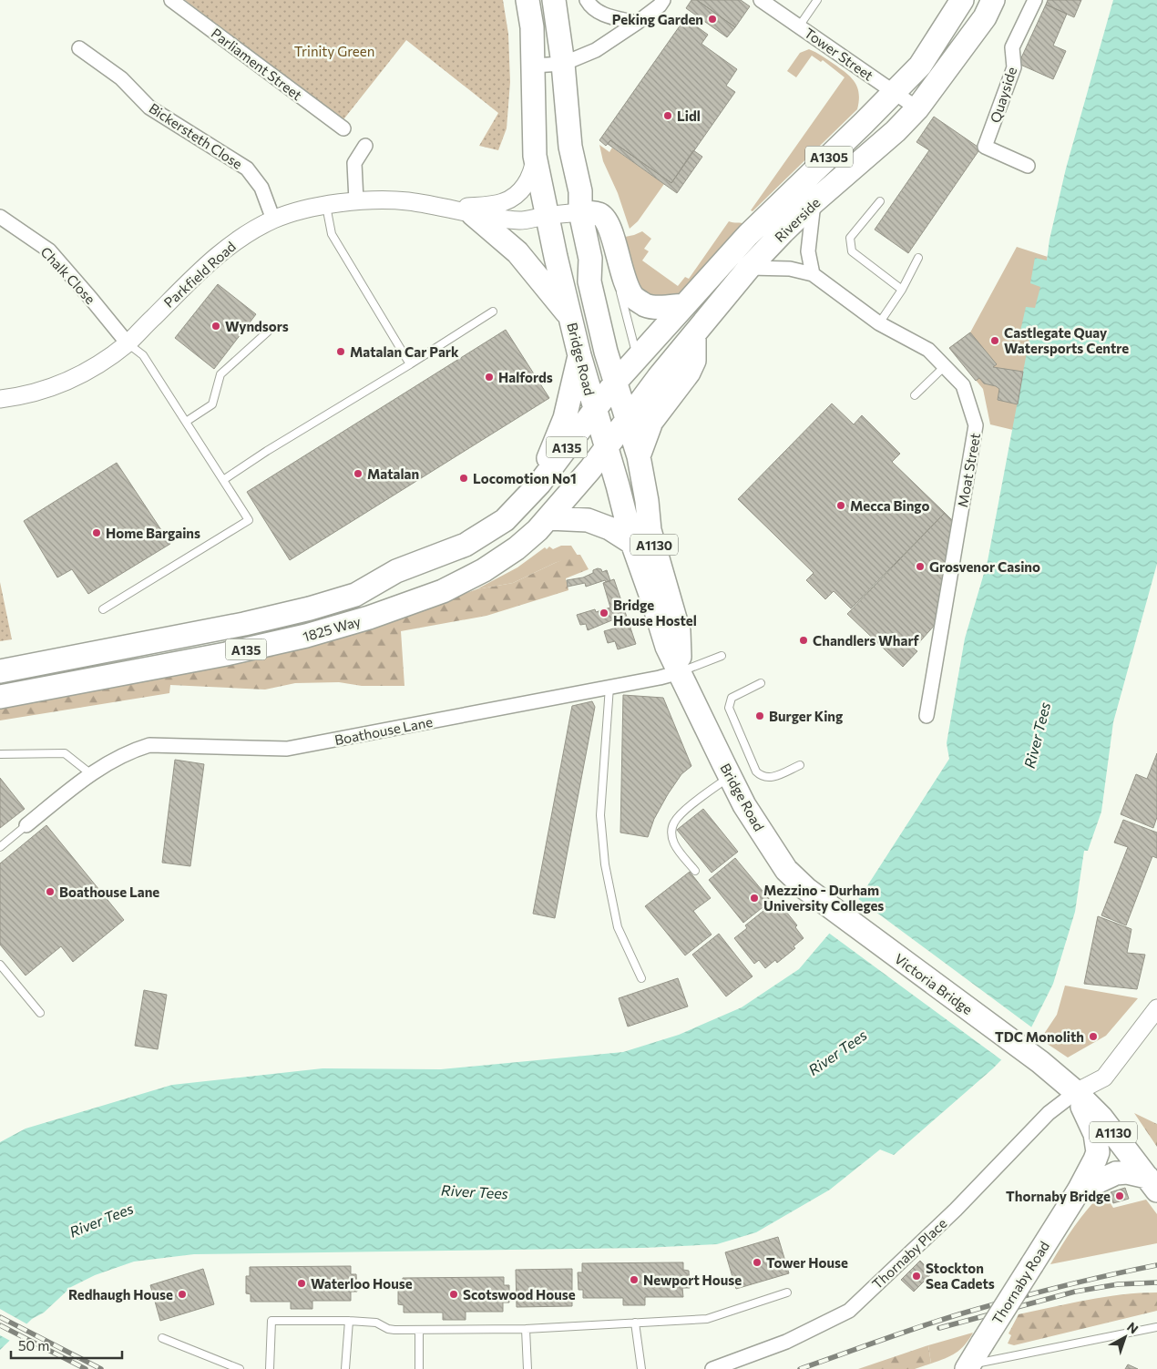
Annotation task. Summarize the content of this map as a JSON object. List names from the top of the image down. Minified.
{"streets":{"main road":["A1305","Riverside","Bridge Road","A135","A1130","1825 Way","Victoria Bridge","Thornaby Road"],"street":["Tower Street","Parliament Street","Quayside","Bickersteth Close","Parkfield Road","Chalk Close","Moat Street","Boathouse Lane","Thornaby Place"]},"crossings":[["Tower Street","Riverside"],["Bickersteth Close","Parkfield Road"],["Riverside","Bridge Road"],["Riverside","Moat Street"],["Riverside","1825 Way"],["Parkfield Road","Chalk Close"],["Parkfield Road","Bridge Road"],["Bridge Road","1825 Way"],["Bridge Road","Boathouse Lane"],["Bridge Road","Victoria Bridge"],["A1130","Victoria Bridge"],["A1130","Thornaby Place"],["A1130","Thornaby Road"],["Victoria Bridge","Thornaby Place"]],"water":["River Tees"],"parks":["Trinity Green"],"places":["Peking Garden","Lidl","Wyndsors","Castlegate Quay Watersports Centre","Matalan Car Park","Halfords","Matalan","Locomotion No1","Mecca Bingo","Home Bargains","Grosvenor Casino","Bridge House Hostel","Chandlers Wharf","Burger King","Boathouse Lane","Mezzino - Durham University Colleges","TDC Monolith","Thornaby Bridge","Tower House","Stockton Sea Cadets","Newport House","Waterloo House","Redhaugh House","Scotswood House"],"scale_bar":"50 m","north":"top right"}
